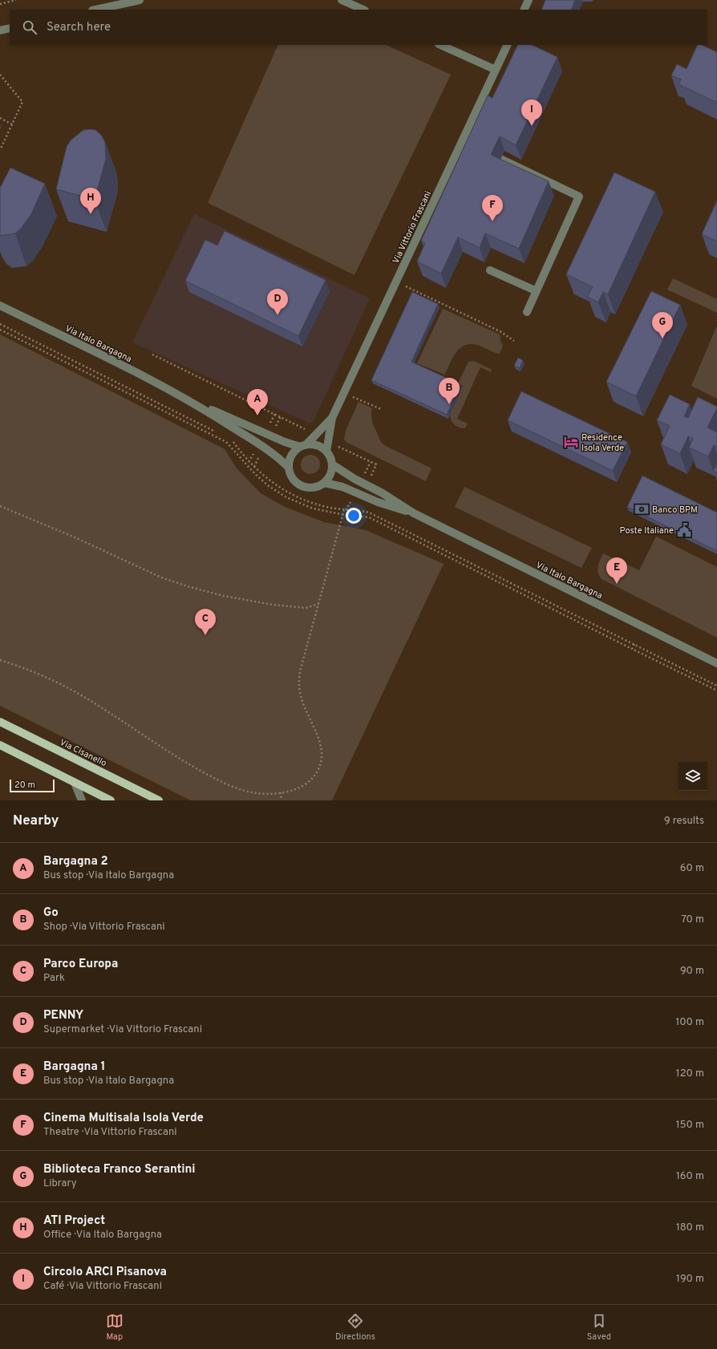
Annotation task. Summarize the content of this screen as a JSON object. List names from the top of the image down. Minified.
{"streets":{"main road":["Via Cisanello"],"street":["Via Vittorio Frascani","Via Italo Bargagna"]},"crossings":[["Via Vittorio Frascani","Via Italo Bargagna"]],"places":{"hotel":["Residence Isola Verde"],"bank":["Banco BPM"],"public building":["Poste Italiane"]},"scale_bar":"20 m","page":{"search":"Search here","pins":["I","H","F","D","G","B","A","E","C"],"scale":"20 m","heading":["Nearby","9 results"],"list":[{"mark":"A","name":"Bargagna 2","note":"Bus stop · Via Italo Bargagna","value":"60 m"},{"mark":"B","name":"Go","note":"Shop · Via Vittorio Frascani","value":"70 m"},{"mark":"C","name":"Parco Europa","note":"Park","value":"90 m"},{"mark":"D","name":"PENNY","note":"Supermarket · Via Vittorio Frascani","value":"100 m"},{"mark":"E","name":"Bargagna 1","note":"Bus stop · Via Italo Bargagna","value":"120 m"},{"mark":"F","name":"Cinema Multisala Isola Verde","note":"Theatre · Via Vittorio Frascani","value":"150 m"},{"mark":"G","name":"Biblioteca Franco Serantini","note":"Library","value":"160 m"},{"mark":"H","name":"ATI Project","note":"Office · Via Italo Bargagna","value":"180 m"},{"mark":"I","name":"Circolo ARCI Pisanova","note":"Café · Via Vittorio Frascani","value":"190 m"}],"nav":["Map","Directions","Saved"]}}
